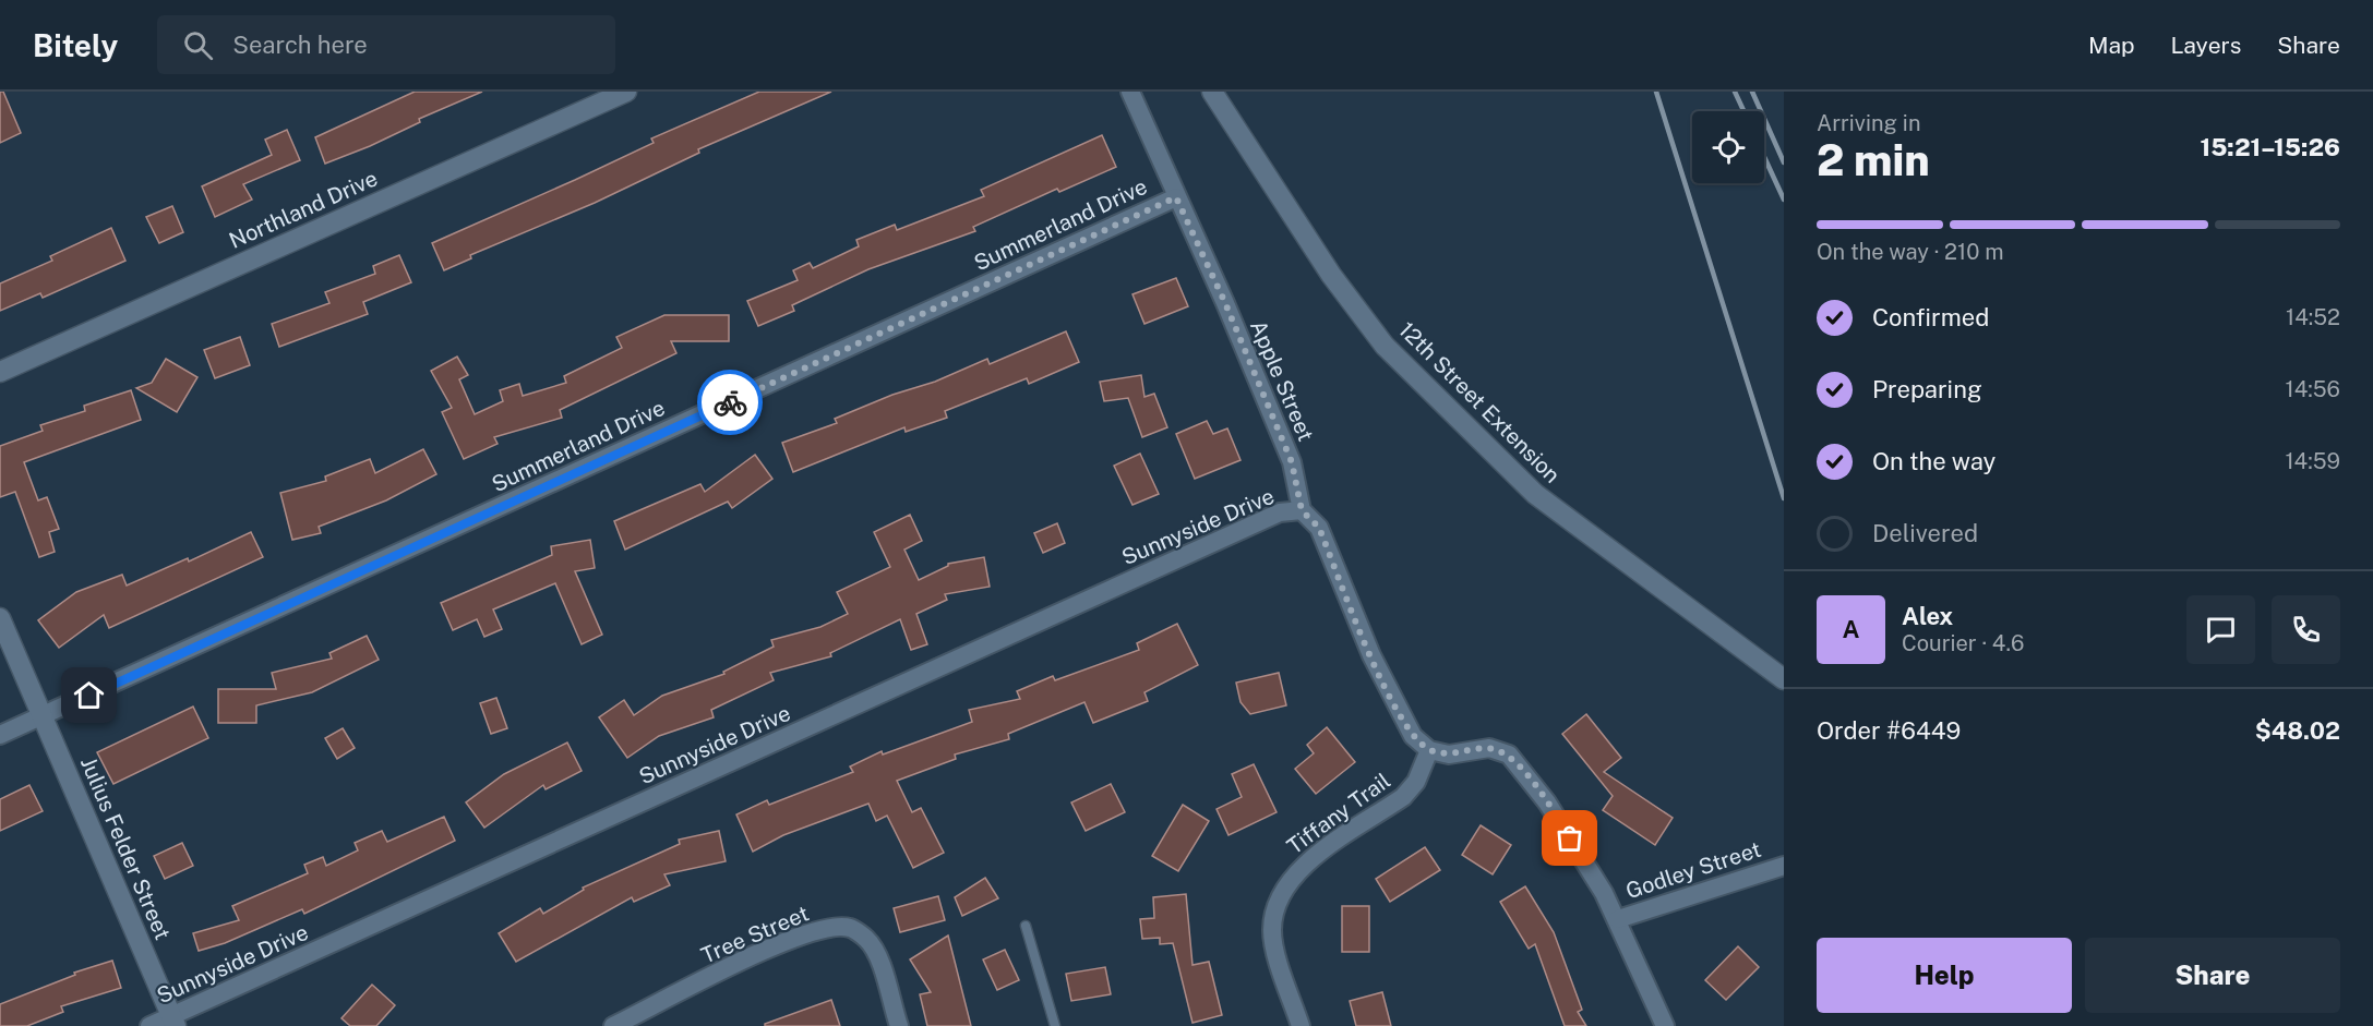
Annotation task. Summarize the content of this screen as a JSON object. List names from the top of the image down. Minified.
{"streets":{"street":["Northland Drive","Summerland Drive","Apple Street","12th Street Extension","Sunnyside Drive","Tiffany Trail","Julius Felder Street","Godley Street","Tree Street"]},"crossings":[["Summerland Drive","Apple Street"],["Summerland Drive","Julius Felder Street"],["Apple Street","Sunnyside Drive"],["Apple Street","Tiffany Trail"],["Sunnyside Drive","Julius Felder Street"]],"page":{"header":"Bitely","search":"Search here","nav":["Map","Layers","Share"],"heading":["2 min","Arriving in","15:21–15:26"],"panel":["Alex","Courier · 4.6","Order #6449","$48.02"],"bar":"On the way · 210 m","list":[["Confirmed","14:52"],["Preparing","14:56"],["On the way","14:59"],"Delivered"],"round":"A","buttons":["Help","Share"]}}
